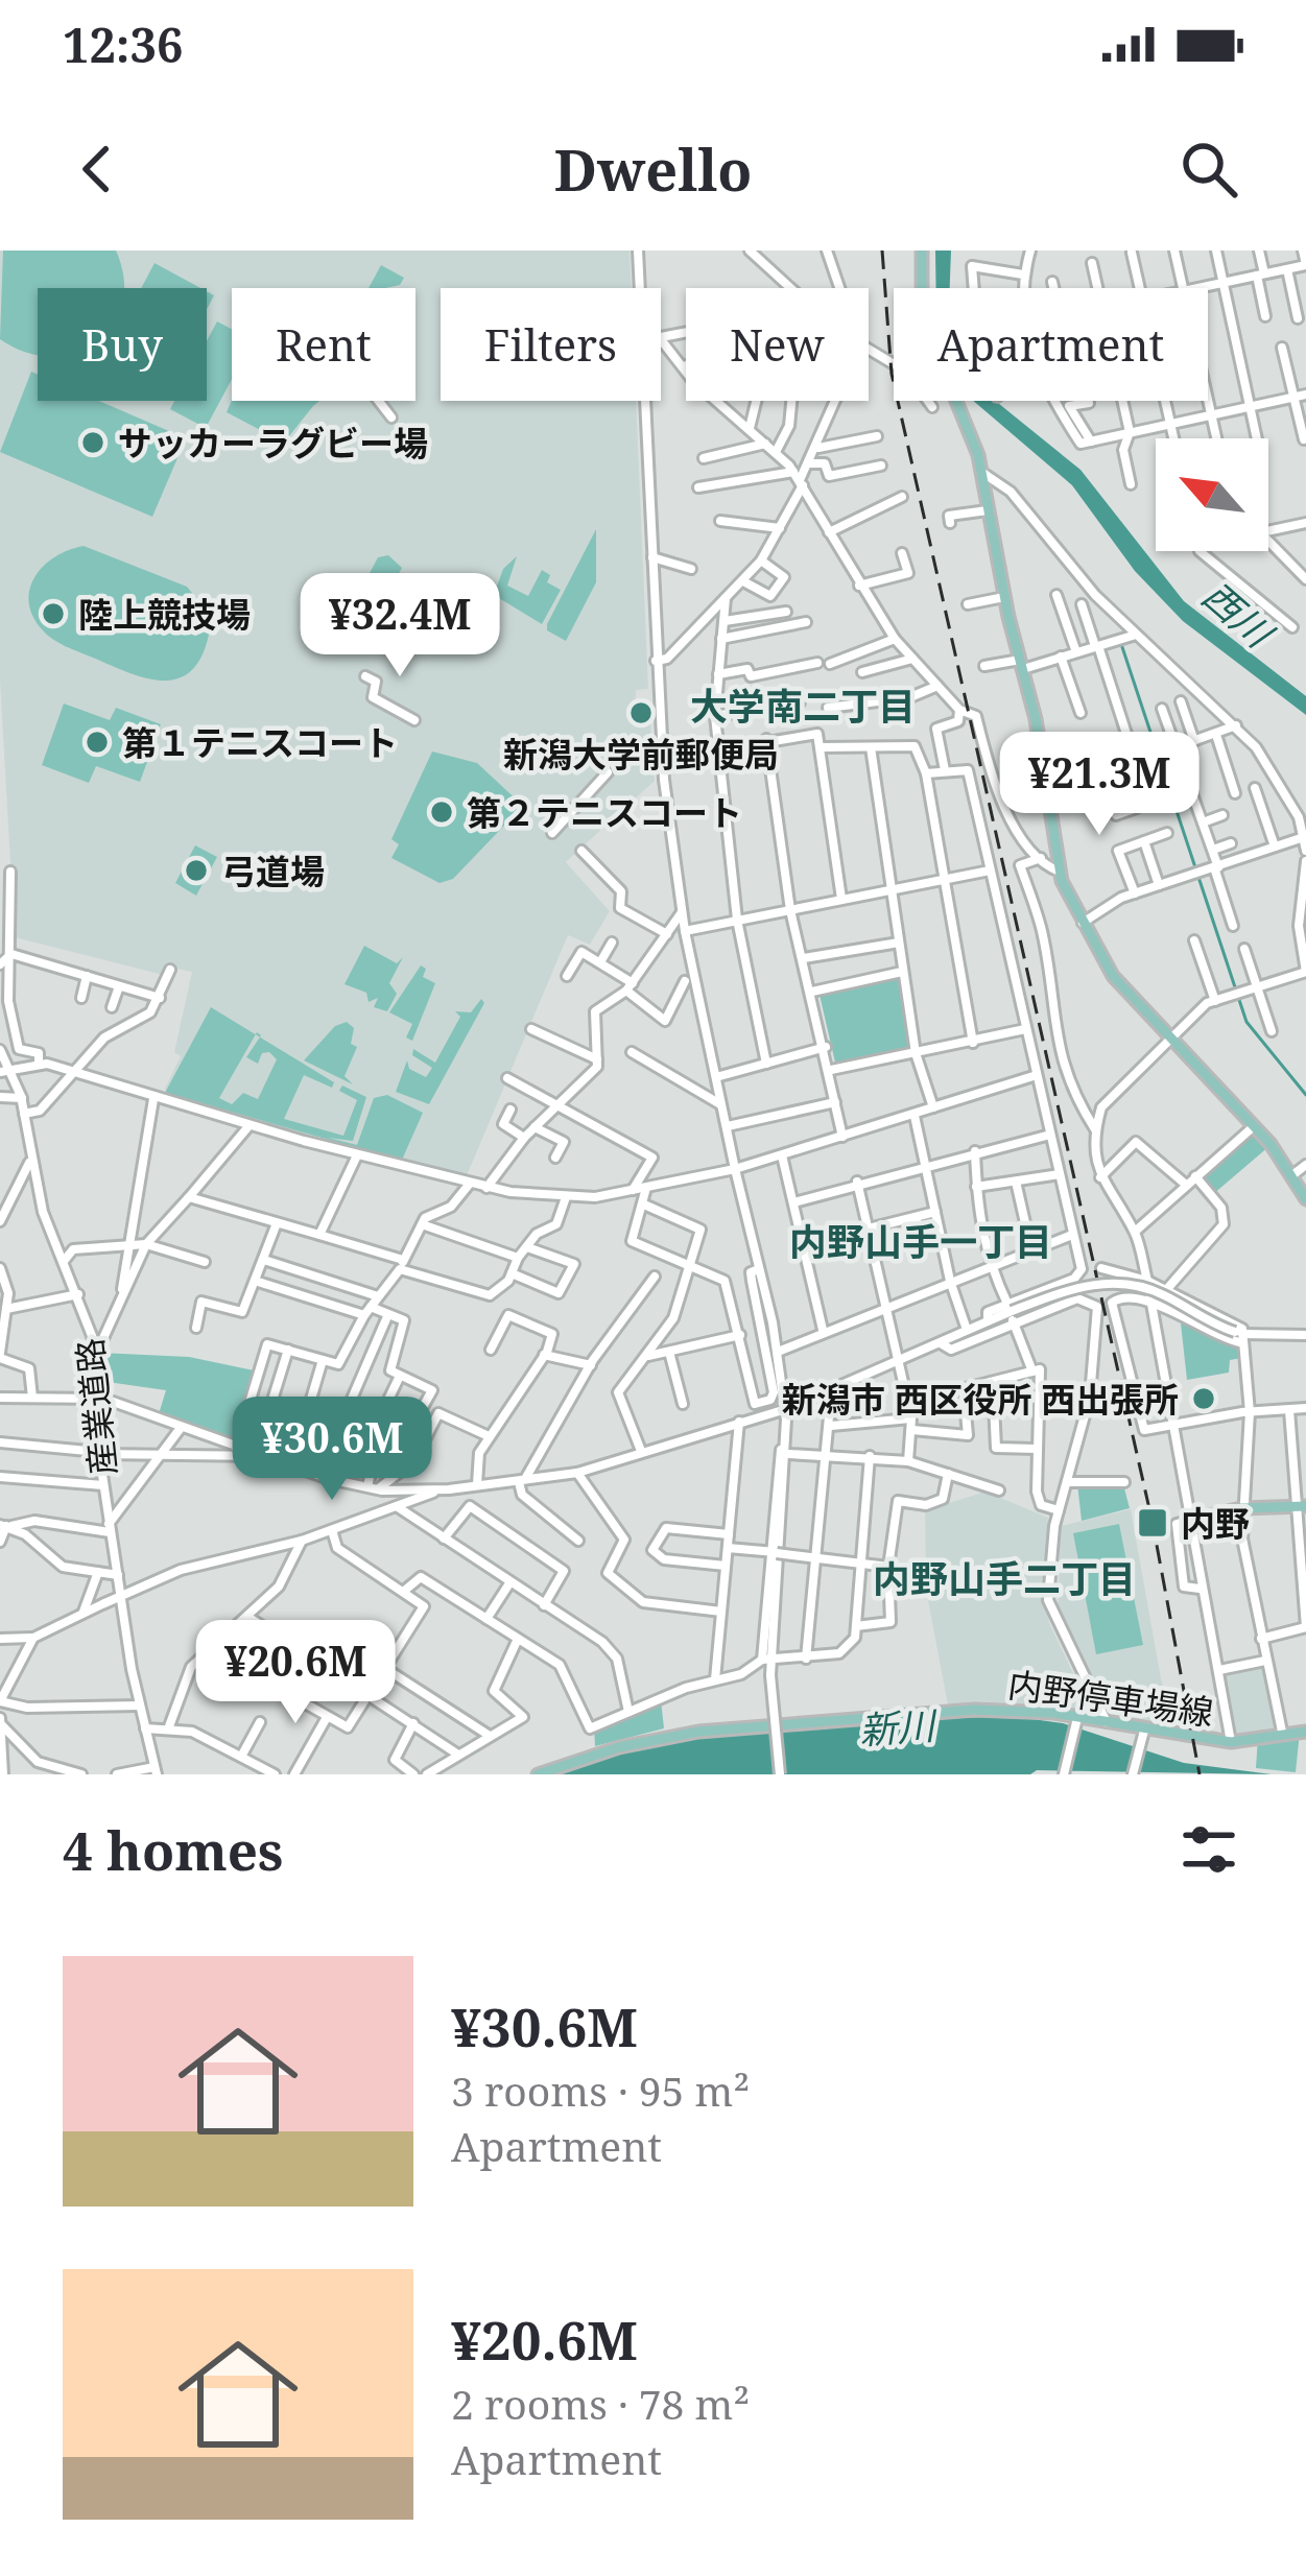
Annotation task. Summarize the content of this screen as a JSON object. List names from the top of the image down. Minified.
{"streets":{"main road":["内野停車場線"],"street":["産業道路"]},"districts":["大学南二丁目","内野山手一丁目","内野山手二丁目"],"water":["西川","新川"],"places":{"other":["サッカーラグビー場","陸上競技場","新潟大学前郵便局","第１テニスコート","第２テニスコート","弓道場","新潟市 西区役所 西出張所"],"transit":["内野"]},"north":"top left","page":{"status":"12:36","header":"Dwello","chip":["Buy","Rent","Filters","New","Apartment"],"price":["¥32.4M","¥21.3M","¥30.6M","¥20.6M"],"heading":"4 homes","list":[{"name":"¥30.6M","note":"3 rooms · 95 m² · Apartment"},{"name":"¥20.6M","note":"2 rooms · 78 m² · Apartment"}]}}
